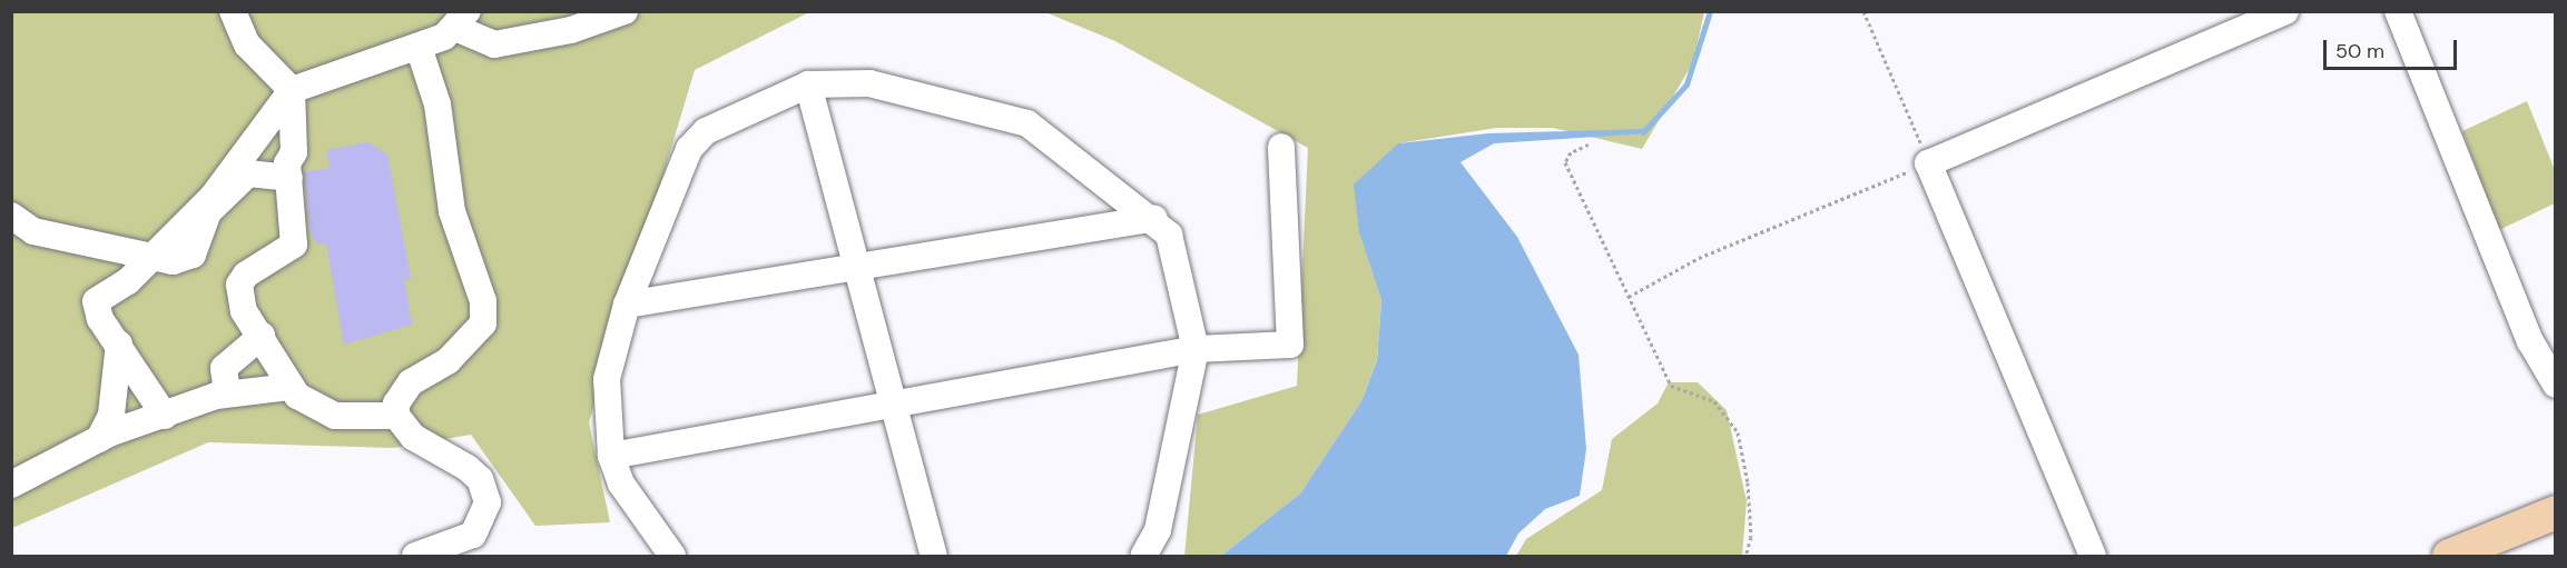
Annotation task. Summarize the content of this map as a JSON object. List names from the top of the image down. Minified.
{"scale_bar":"50 m"}
